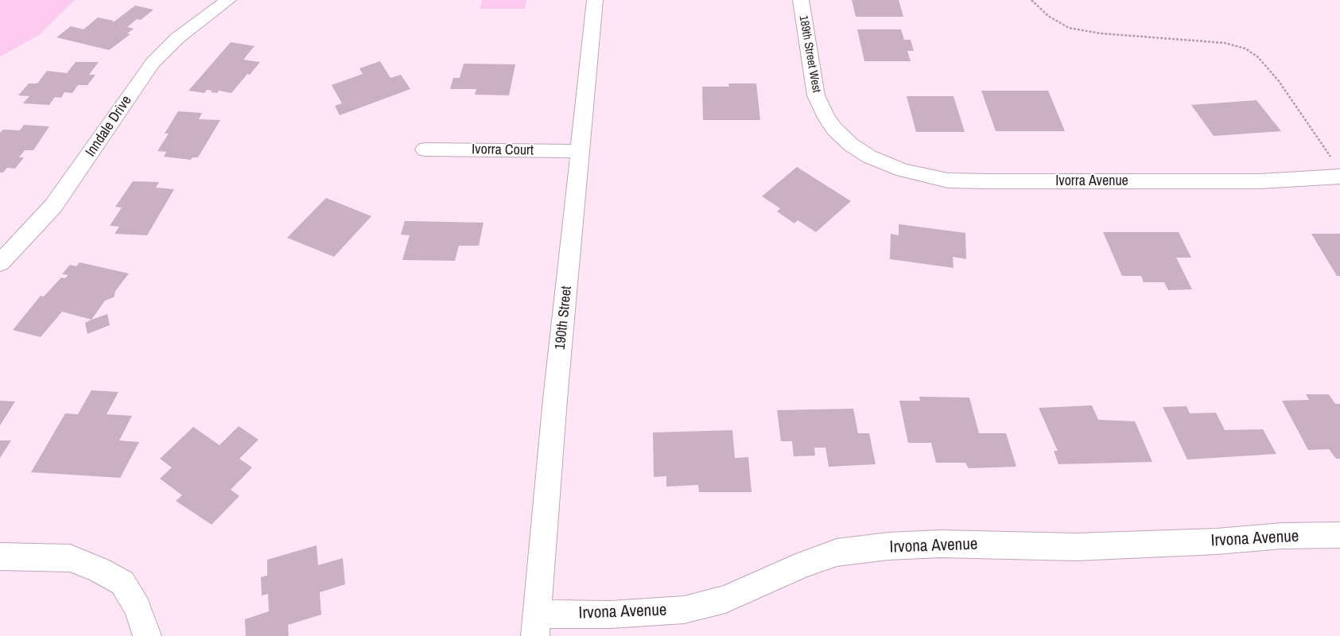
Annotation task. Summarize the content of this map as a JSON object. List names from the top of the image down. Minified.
{"streets":{"street":["189th Street West","Inndale Drive","Ivorra Court","Ivorra Avenue","190th Street","Irvona Avenue"]},"crossings":[["189th Street West","Ivorra Avenue"],["Ivorra Court","190th Street"],["190th Street","Irvona Avenue"]]}
